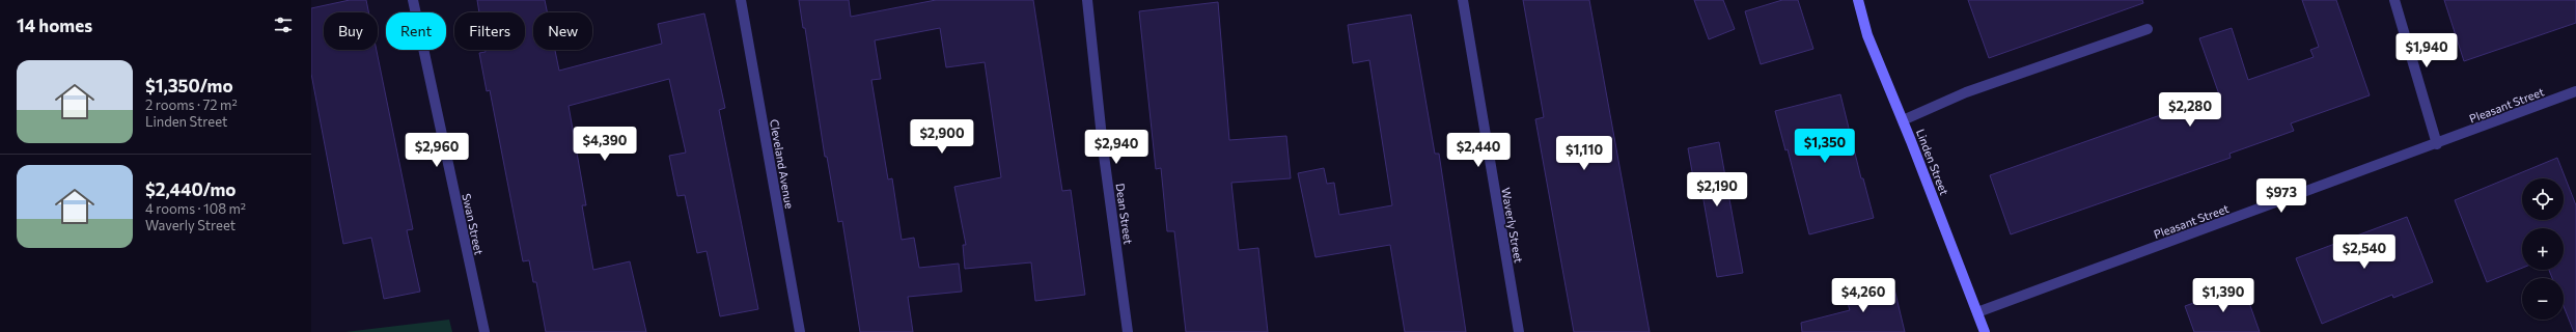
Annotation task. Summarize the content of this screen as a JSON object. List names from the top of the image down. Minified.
{"streets":{"street":["Pleasant Street","Linden Street","Cleveland Avenue","Dean Street","Swan Street","Waverly Street"]},"crossings":[["Pleasant Street","Linden Street"]],"page":{"heading":"14 homes","chip":["Buy","Rent","Filters","New"],"price":["$1,940","$2,280","$2,900","$4,390","$1,350","$2,940","$2,960","$2,440","$1,110","$2,190","$973","$2,540","$4,260","$1,390"],"list":[{"name":"$1,350/mo","note":"2 rooms · 72 m² · Linden Street"},{"name":"$2,440/mo","note":"4 rooms · 108 m² · Waverly Street"}],"map_buttons":["+","−"]}}
